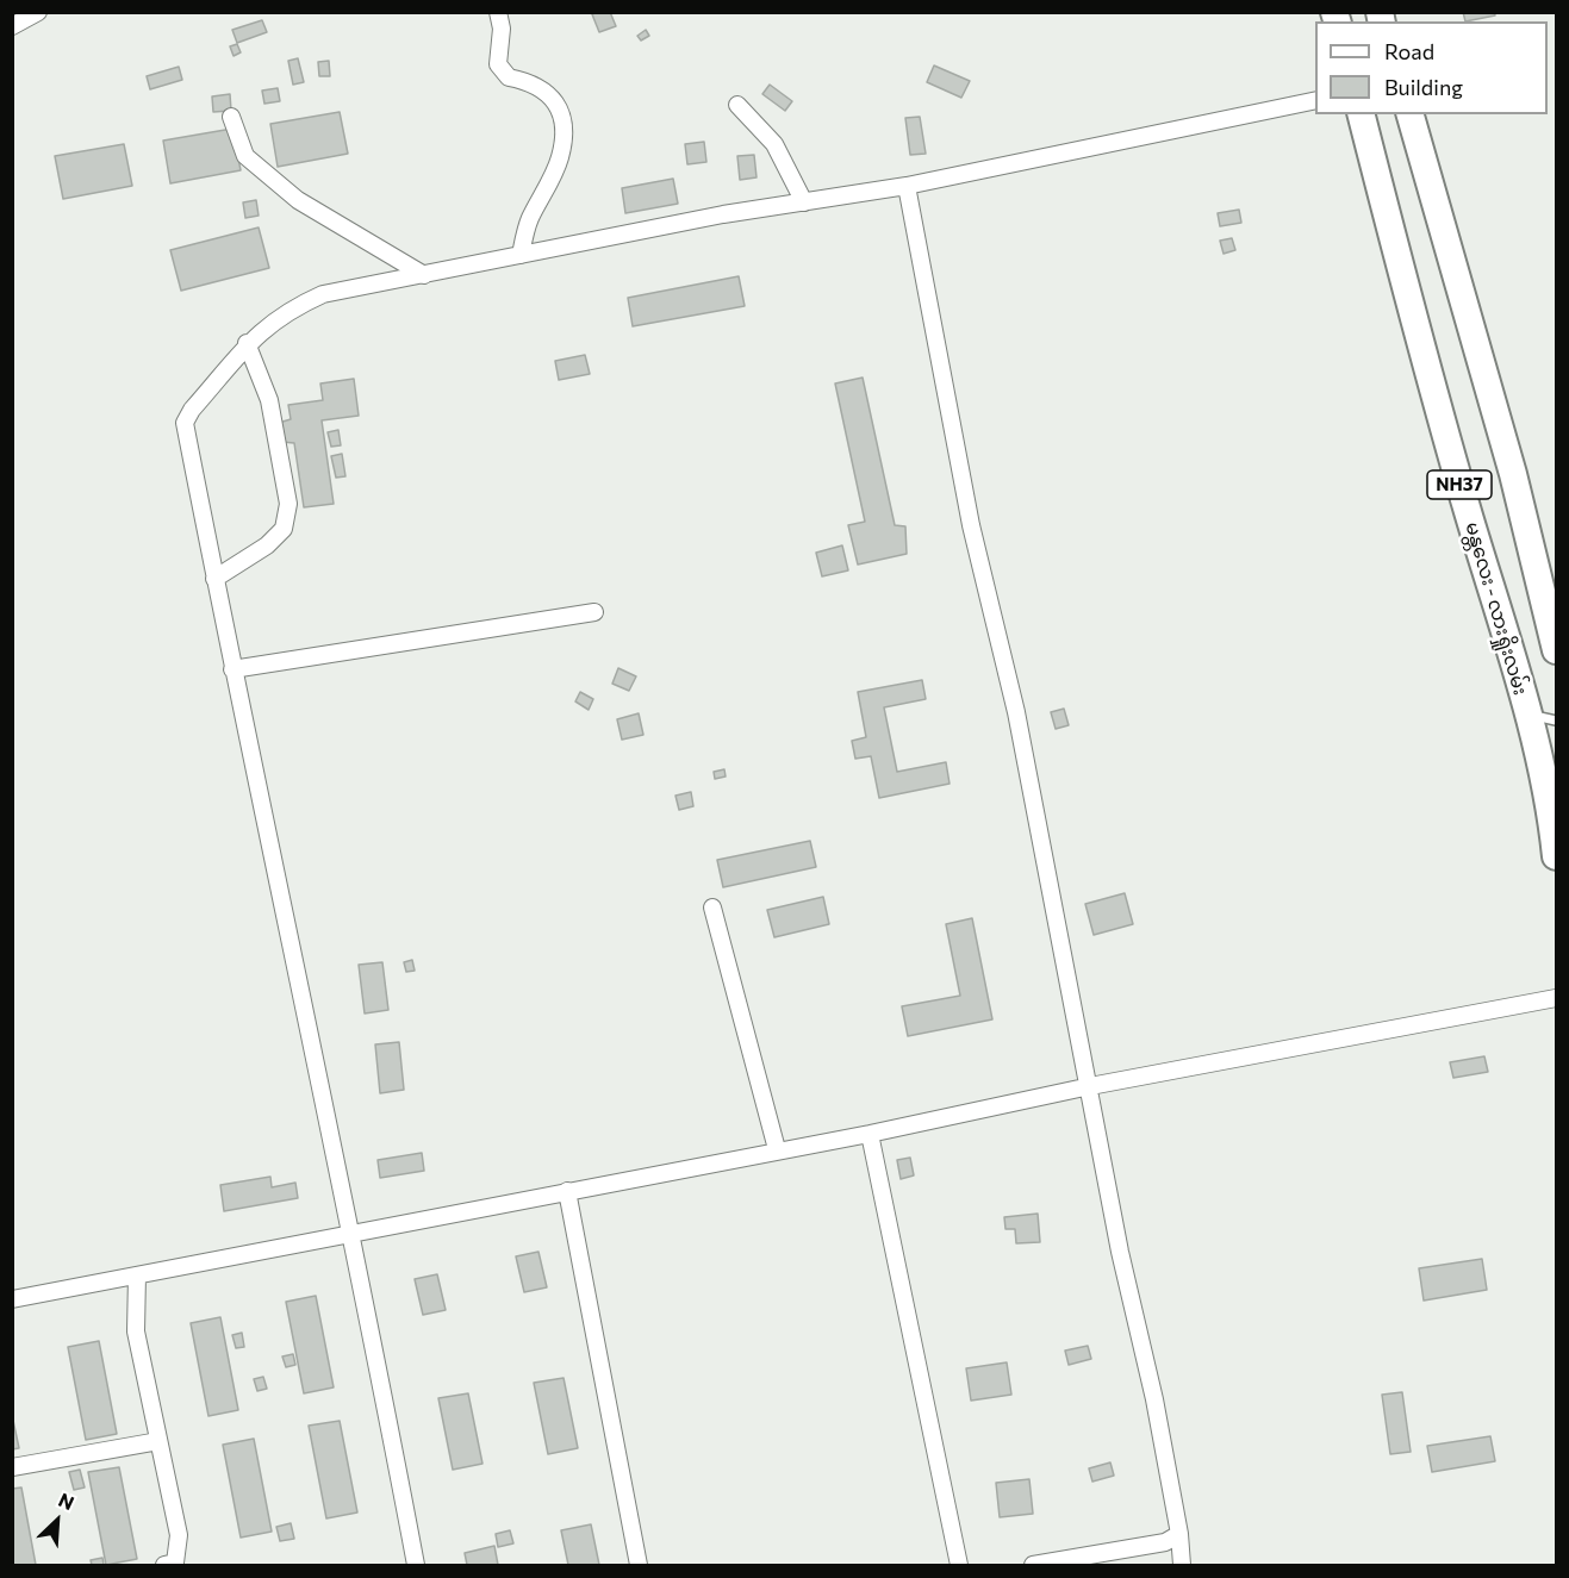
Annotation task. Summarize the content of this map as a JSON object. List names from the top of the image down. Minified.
{"streets":{"highway":["NH37","မန္တလေး - လားရှိုးလမ်း"]},"legend":["Road","Building"],"north":"top right"}
